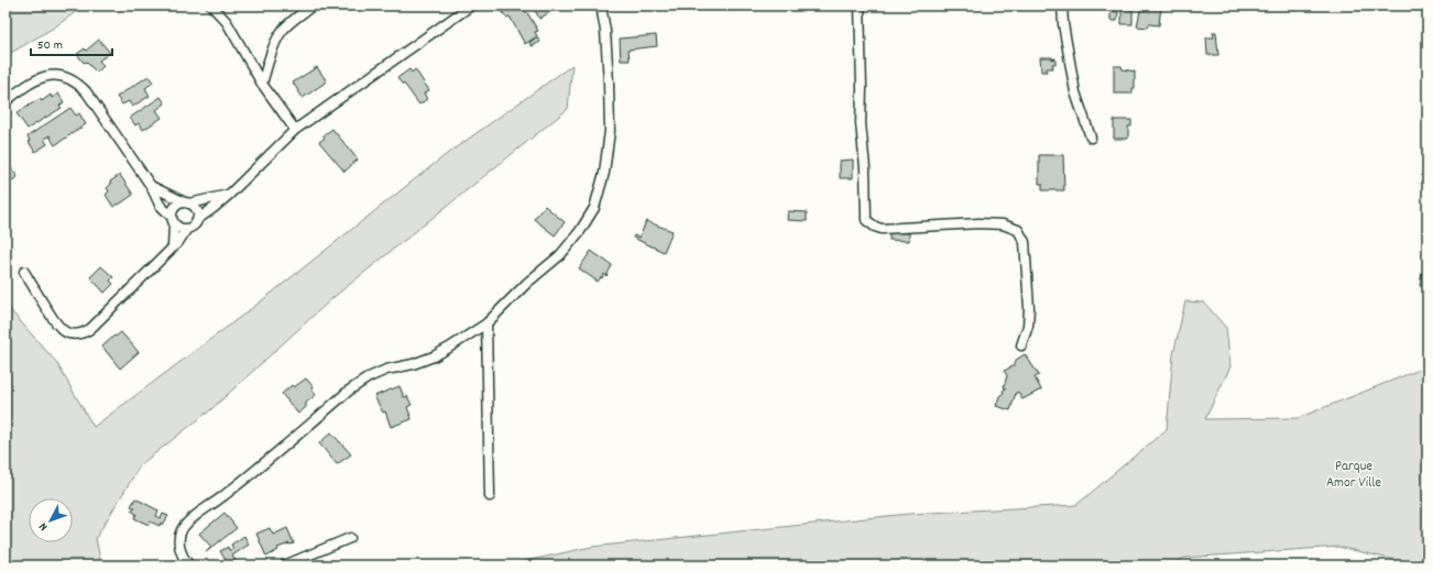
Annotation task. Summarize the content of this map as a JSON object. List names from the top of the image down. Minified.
{"parks":["Parque Amor Ville"],"scale_bar":"50 m","north":"bottom left"}
